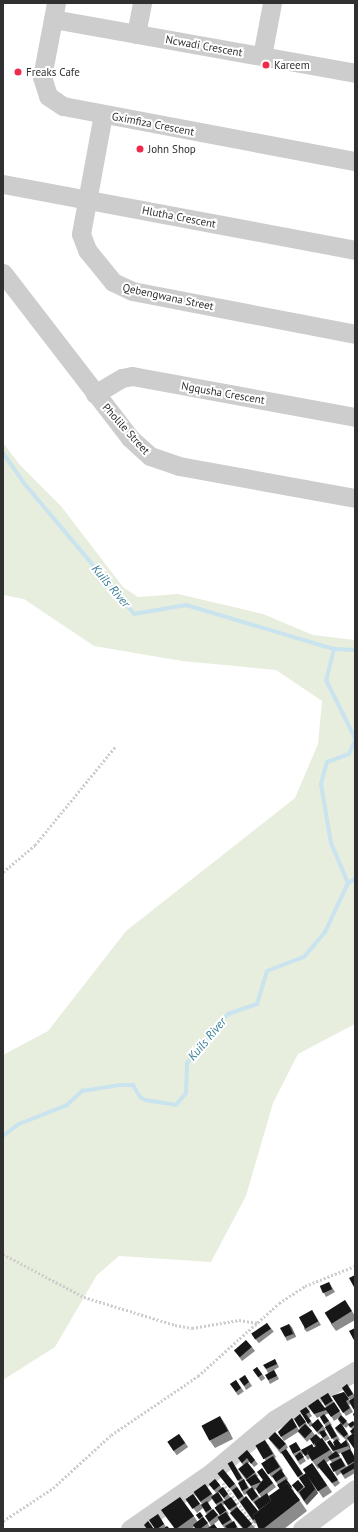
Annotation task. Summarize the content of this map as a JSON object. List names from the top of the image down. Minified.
{"streets":{"street":["Ncwadi Crescent","Gximfiza Crescent","Hlutha Crescent","Qebengwana Street","Ngqusha Crescent","Pholile Street"]},"crossings":[["Ncwadi Crescent","Gximfiza Crescent"],["Gximfiza Crescent","Qebengwana Street"],["Hlutha Crescent","Qebengwana Street"],["Ngqusha Crescent","Pholile Street"]],"water":["Kuils River"],"places":["Kareem","Freaks Cafe","John Shop"]}
